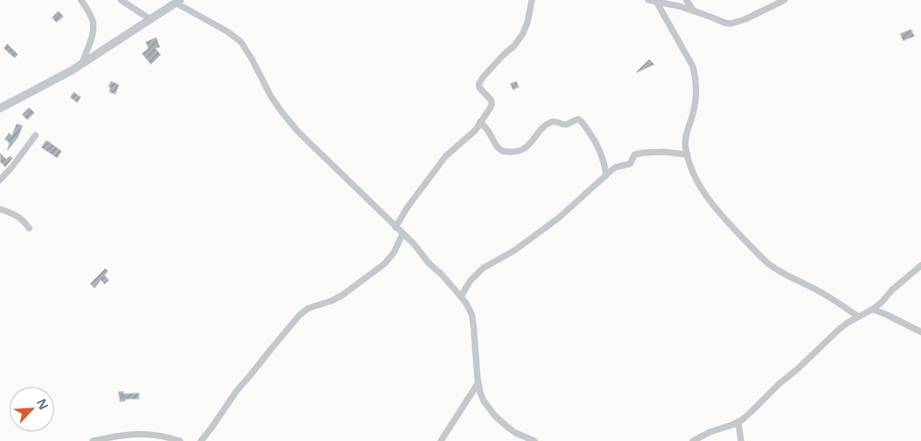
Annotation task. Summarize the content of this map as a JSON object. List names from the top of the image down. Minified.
{"north":"top right"}
